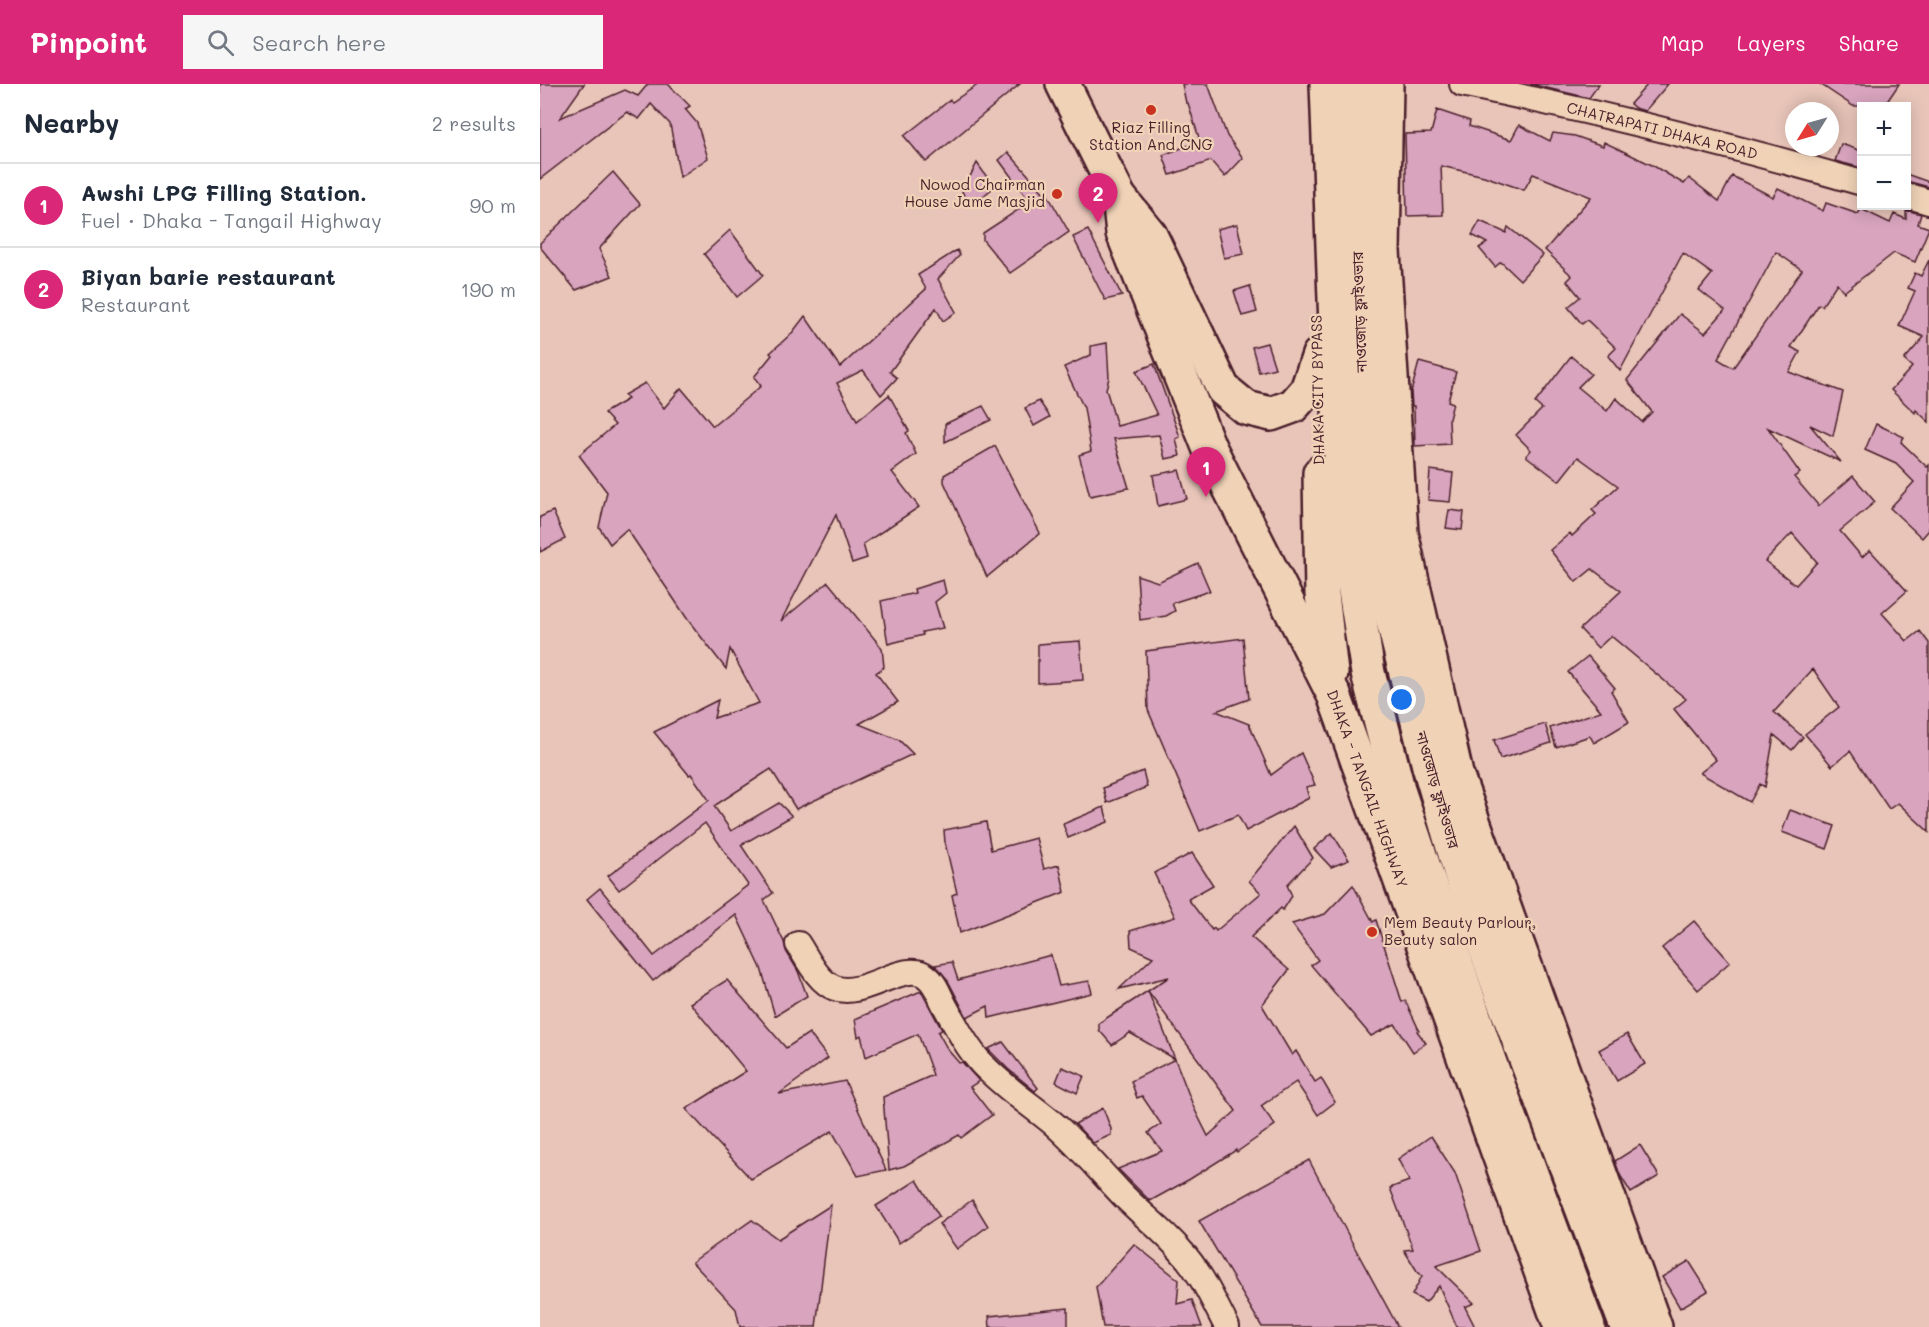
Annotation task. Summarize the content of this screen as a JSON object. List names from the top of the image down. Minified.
{"streets":{"highway":["নাওজোড় ফ্লাইওভার","DHAKA CITY BYPASS","DHAKA - TANGAIL HIGHWAY"],"street":["CHATRAPATI DHAKA ROAD"]},"crossings":[["DHAKA CITY BYPASS","DHAKA - TANGAIL HIGHWAY"]],"places":["Riaz Filling Station And CNG","Nowod Chairman House Jame Masjid","Mem Beauty Parlour, Beauty salon"],"north":"bottom left","page":{"header":"Pinpoint","search":"Search here","nav":["Map","Layers","Share"],"heading":["Nearby","2 results"],"map_buttons":["+","−"],"list":[{"mark":"1","name":"Awshi LPG Filling Station.","note":"Fuel · Dhaka - Tangail Highway","value":"90 m"},{"mark":"2","name":"Biyan barie restaurant","note":"Restaurant","value":"190 m"}],"pins":["2","1"]}}
